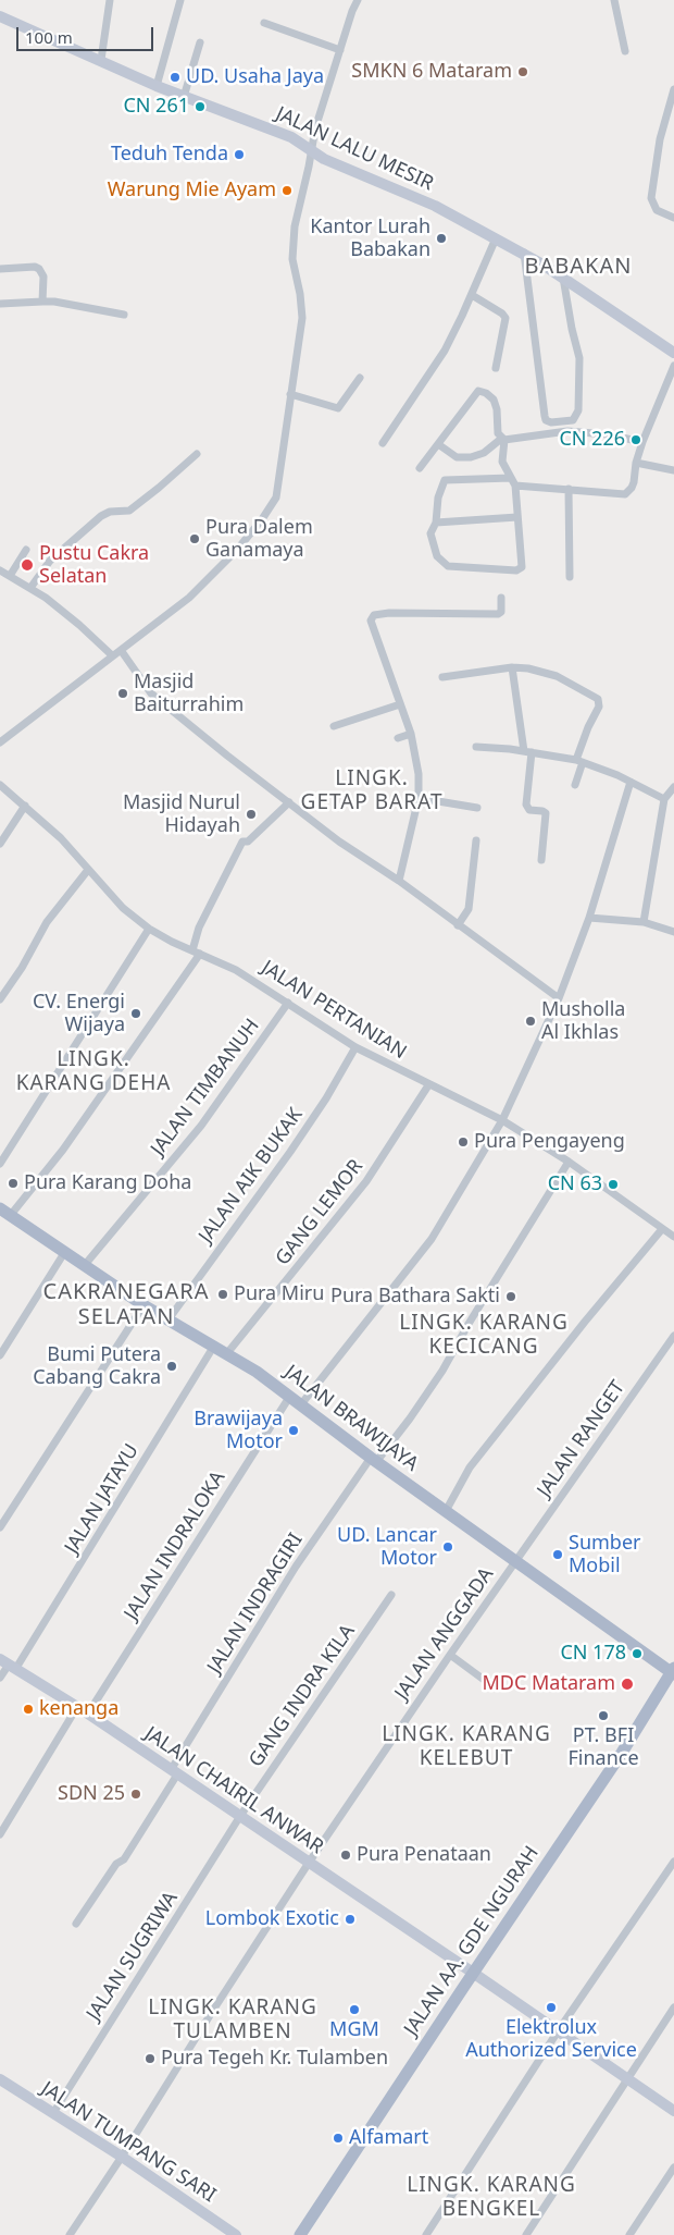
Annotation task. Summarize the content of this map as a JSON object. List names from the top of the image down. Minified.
{"streets":{"main road":["JALAN BRAWIJAYA","JALAN AA. GDE NGURAH"],"street":["JALAN LALU MESIR","JALAN PERTANIAN","JALAN TIMBANUH","JALAN AIK BUKAK","GANG LEMOR","JALAN RANGET","JALAN JATAYU","JALAN INDRALOKA","JALAN INDRAGIRI","JALAN ANGGADA","GANG INDRA KILA","JALAN CHAIRIL ANWAR","JALAN SUGRIWA","JALAN TUMPANG SARI"]},"crossings":[["JALAN PERTANIAN","JALAN TIMBANUH"],["JALAN PERTANIAN","JALAN AIK BUKAK"],["JALAN PERTANIAN","GANG LEMOR"],["JALAN PERTANIAN","JALAN INDRAGIRI"],["JALAN TIMBANUH","JALAN BRAWIJAYA"],["JALAN AIK BUKAK","JALAN BRAWIJAYA"],["GANG LEMOR","JALAN BRAWIJAYA"],["JALAN BRAWIJAYA","JALAN RANGET"],["JALAN BRAWIJAYA","JALAN JATAYU"],["JALAN BRAWIJAYA","JALAN INDRALOKA"],["JALAN BRAWIJAYA","JALAN INDRAGIRI"],["JALAN BRAWIJAYA","JALAN ANGGADA"],["JALAN BRAWIJAYA","JALAN AA. GDE NGURAH"],["JALAN RANGET","JALAN ANGGADA"],["JALAN JATAYU","JALAN CHAIRIL ANWAR"],["JALAN INDRALOKA","JALAN CHAIRIL ANWAR"],["JALAN INDRAGIRI","JALAN CHAIRIL ANWAR"],["JALAN ANGGADA","JALAN CHAIRIL ANWAR"],["JALAN ANGGADA","JALAN TUMPANG SARI"],["GANG INDRA KILA","JALAN CHAIRIL ANWAR"],["GANG INDRA KILA","JALAN SUGRIWA"],["JALAN CHAIRIL ANWAR","JALAN AA. GDE NGURAH"],["JALAN CHAIRIL ANWAR","JALAN SUGRIWA"],["JALAN SUGRIWA","JALAN TUMPANG SARI"]],"districts":["BABAKAN","LINGK. GETAP BARAT","LINGK. KARANG DEHA","CAKRANEGARA SELATAN","LINGK. KARANG KECICANG","LINGK. KARANG KELEBUT","LINGK. KARANG TULAMBEN","LINGK. KARANG BENGKEL"],"places":["SMKN 6 Mataram","UD. Usaha Jaya","CN 261","Teduh Tenda","Warung Mie Ayam","Kantor Lurah Babakan","CN 226","Pura Dalem Ganamaya","Pustu Cakra Selatan","Masjid Baiturrahim","Masjid Nurul Hidayah","CV. Energi Wijaya","Musholla Al Ikhlas","Pura Pengayeng","Pura Karang Doha","CN 63","Pura Miru","Pura Bathara Sakti","Bumi Putera Cabang Cakra","Brawijaya Motor","UD. Lancar Motor","Sumber Mobil","CN 178","MDC Mataram","kenanga","PT. BFI Finance","SDN 25","Pura Penataan","Lombok Exotic","Elektrolux Authorized Service","MGM","Pura Tegeh Kr. Tulamben","Alfamart"],"scale_bar":"100 m"}
